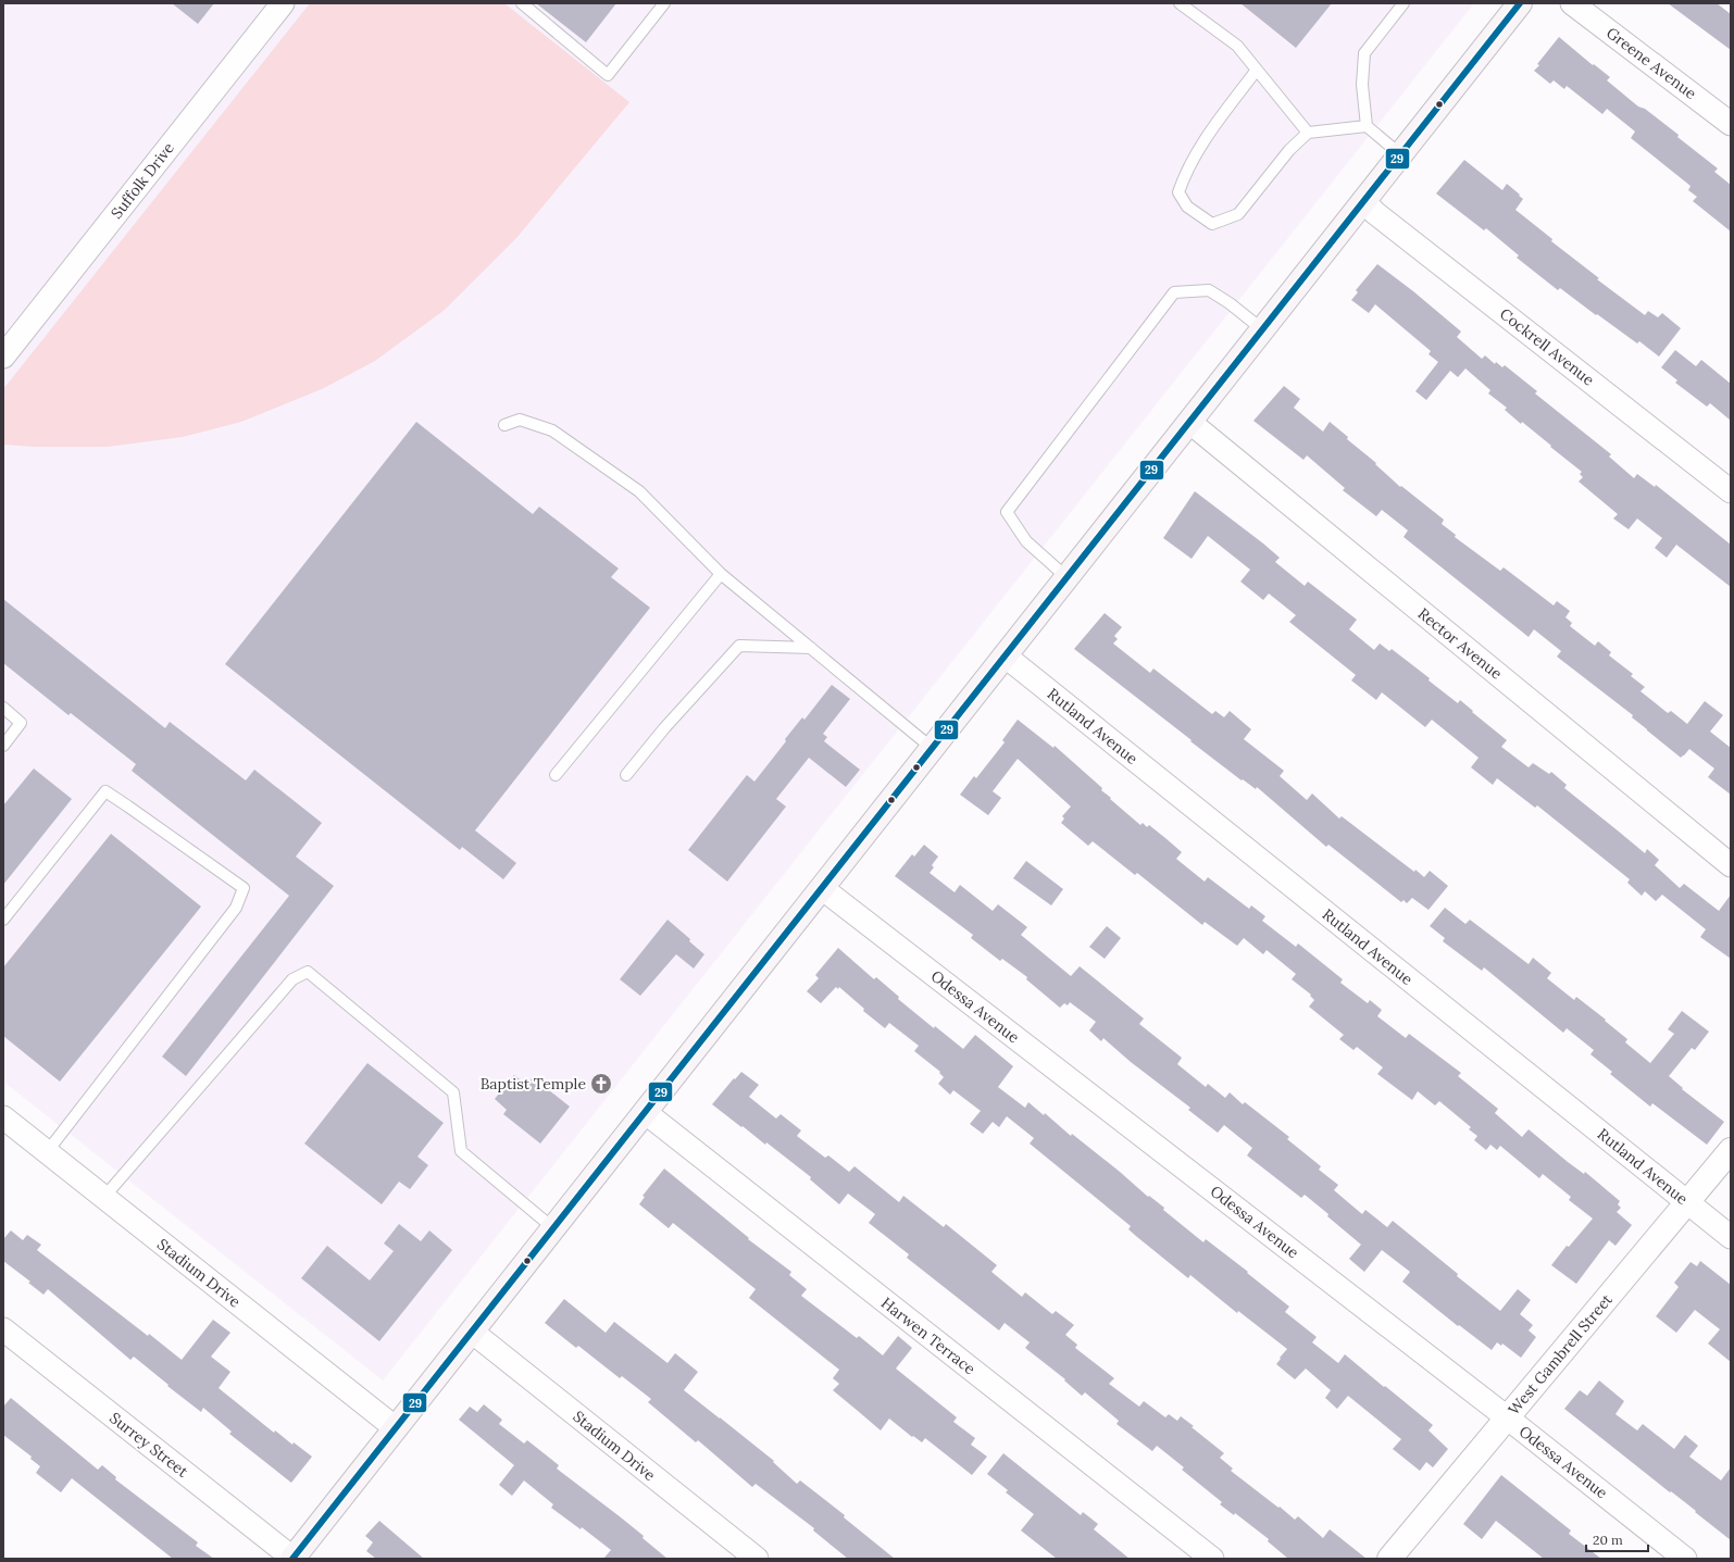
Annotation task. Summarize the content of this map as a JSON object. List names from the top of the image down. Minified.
{"streets":{"street":["Greene Avenue","Suffolk Drive","Cockrell Avenue","Rector Avenue","Rutland Avenue","Odessa Avenue","Stadium Drive","Harwen Terrace","West Gambrell Street","Surrey Street"]},"crossings":[["Rutland Avenue","West Gambrell Street"],["Odessa Avenue","West Gambrell Street"]],"places":{"church":["Baptist Temple"]},"lines":["transit line 29"],"scale_bar":"20 m"}
